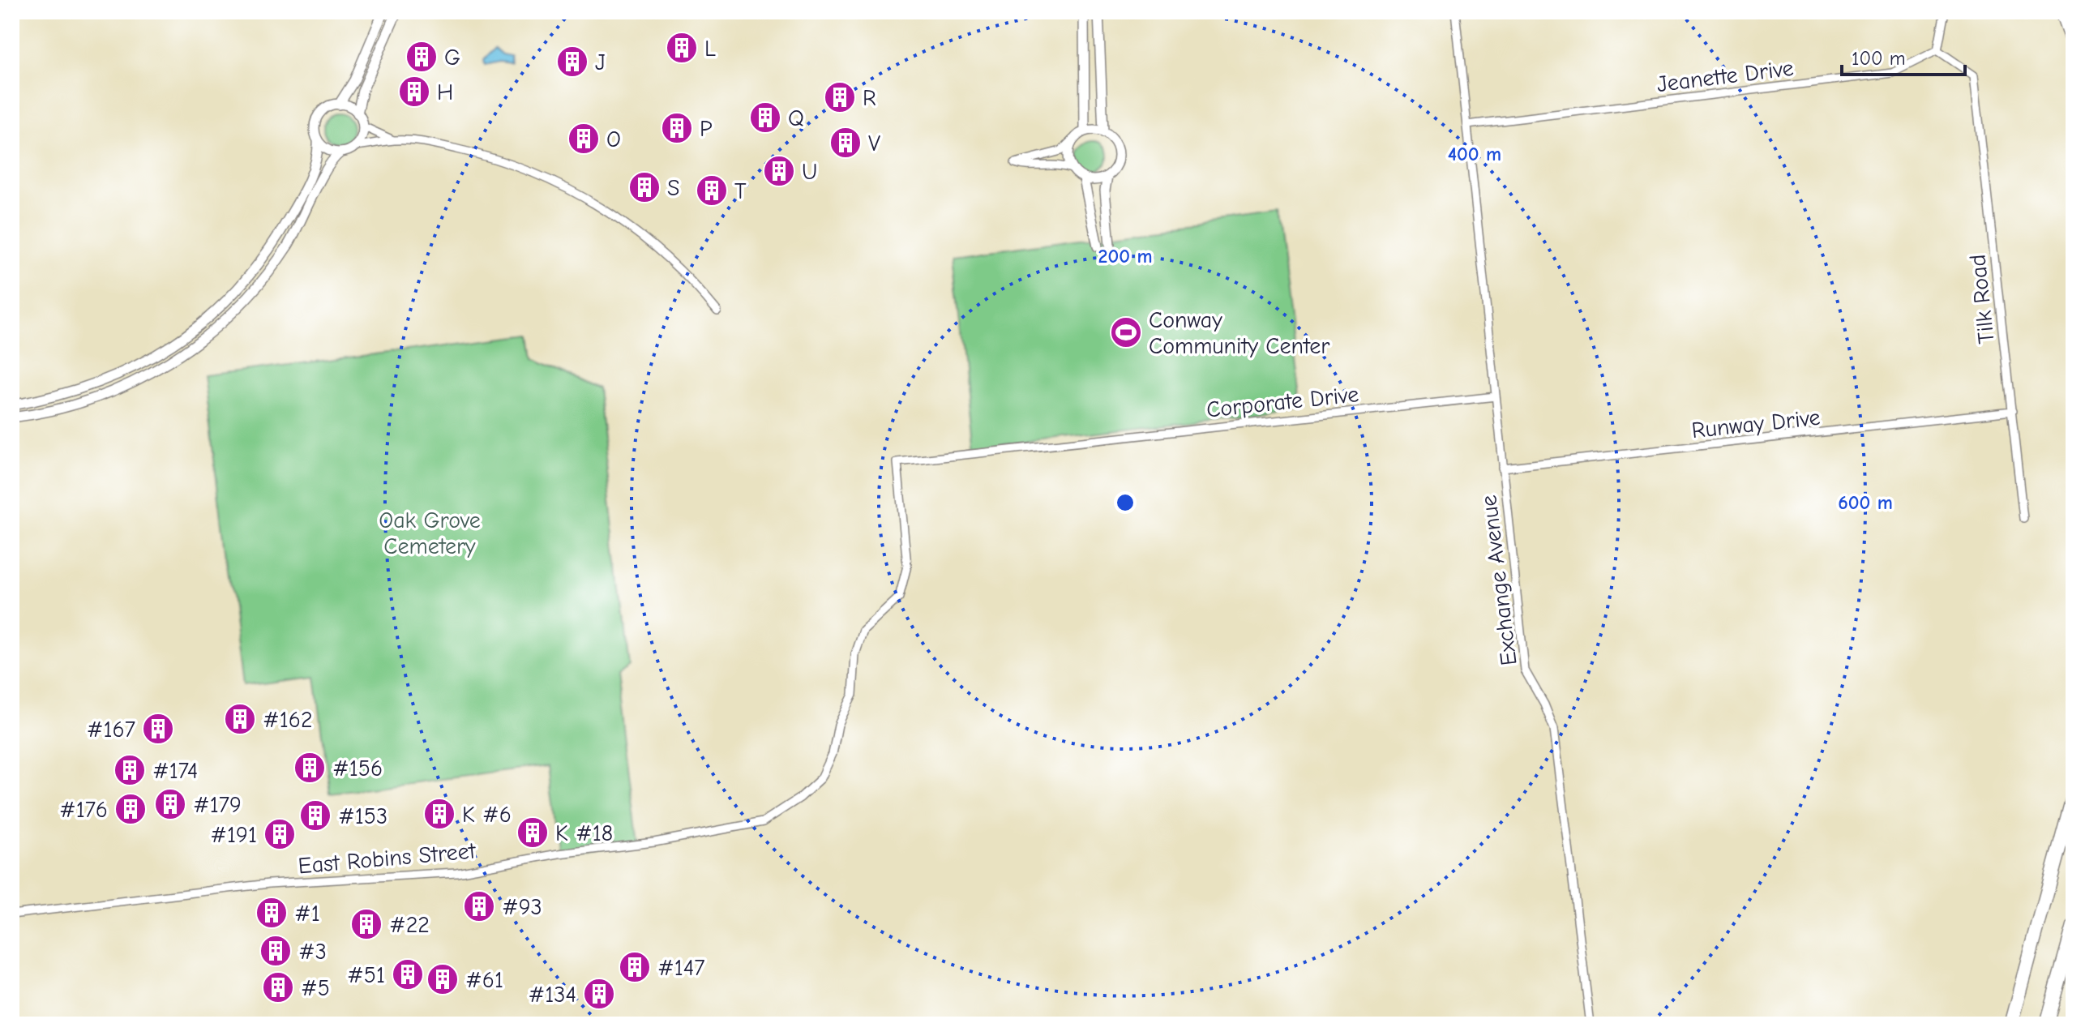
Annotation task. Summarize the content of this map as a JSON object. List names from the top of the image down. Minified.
{"streets":{"street":["Jeanette Drive","Tilk Road","Corporate Drive","Runway Drive","Exchange Avenue","East Robins Street"]},"crossings":[["Jeanette Drive","Tilk Road"],["Jeanette Drive","Exchange Avenue"],["Tilk Road","Runway Drive"],["Corporate Drive","Exchange Avenue"],["Corporate Drive","East Robins Street"],["Runway Drive","Exchange Avenue"]],"parks":["Oak Grove Cemetery"],"places":{"building":["L","G","J","H","R","Q","P","O","V","U","S","T","#162","#167","#156","#174","#179","#176","K #6","#153","K #18","#191","#93","#1","#22","#3","#147","#51","#61","#5","#134"],"sports":["Conway Community Center"]},"scale_bar":"100 m","rings":["400 m","200 m","600 m"]}
